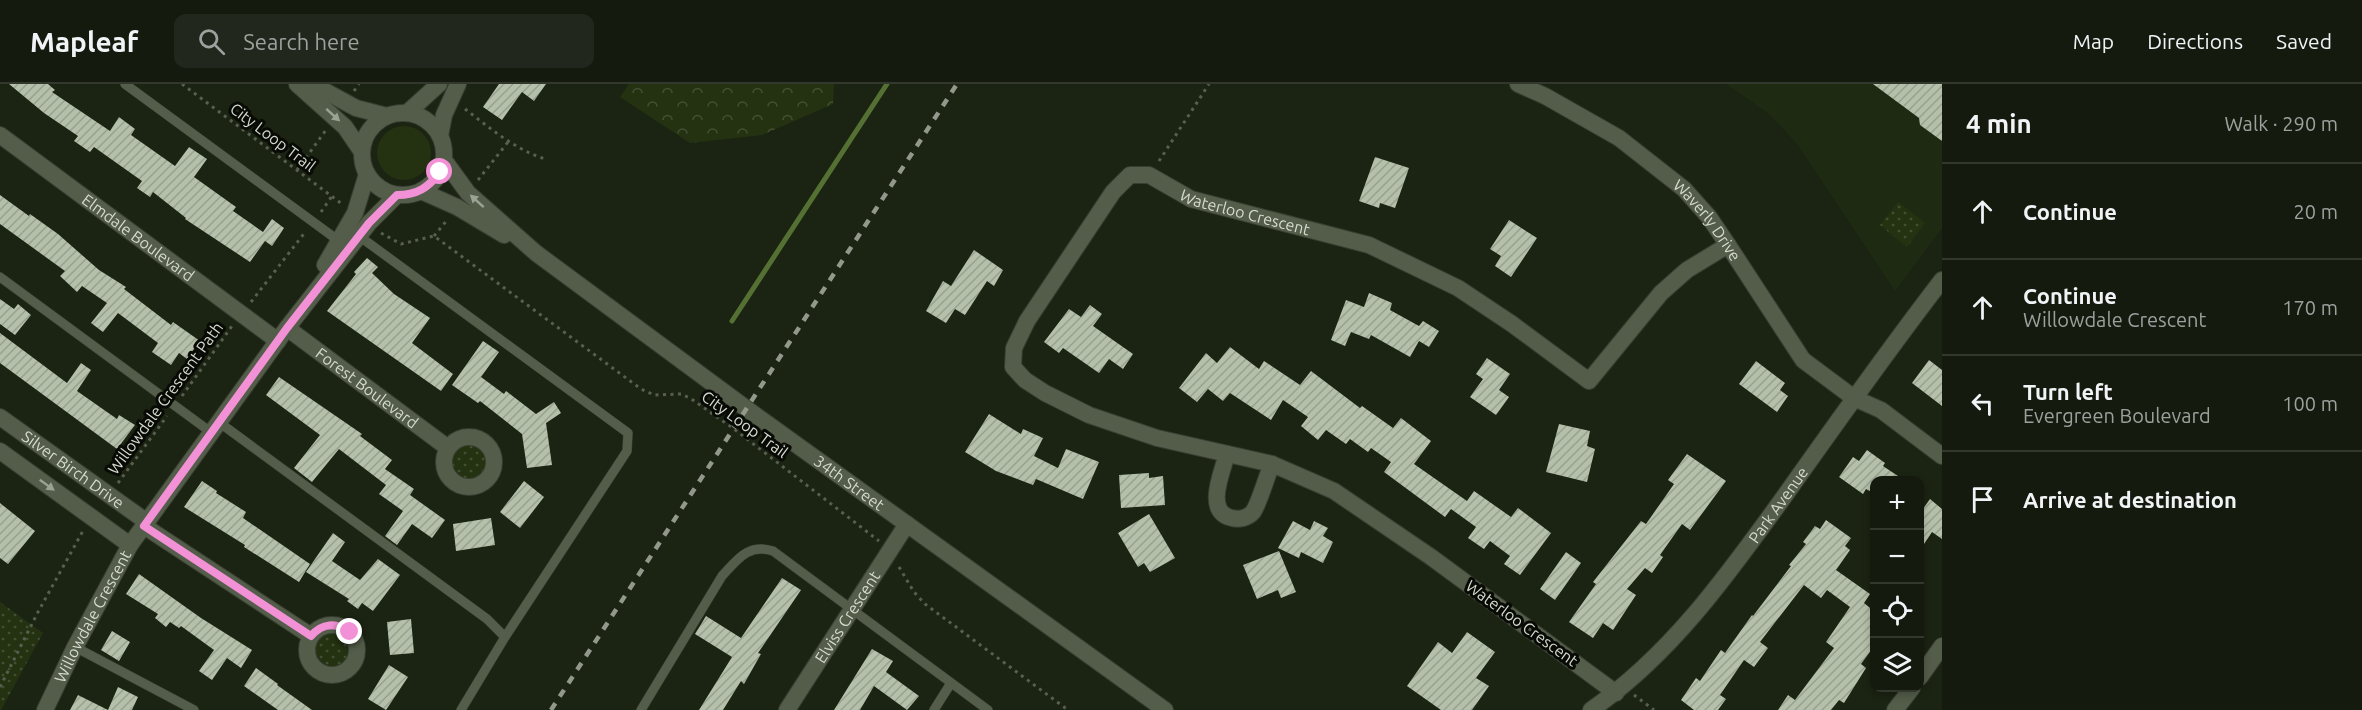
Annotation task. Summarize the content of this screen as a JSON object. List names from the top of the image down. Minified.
{"streets":{"street":["Waterloo Crescent","Waverly Drive","Elmdale Boulevard","Forest Boulevard","Silver Birch Drive","34th Street","Park Avenue","Willowdale Crescent","Elviss Crescent"],"path":["City Loop Trail","Willowdale Crescent Path"]},"crossings":[["City Loop Trail","Willowdale Crescent Path"],["City Loop Trail","Elviss Crescent"],["Waterloo Crescent","Waverly Drive"],["Waterloo Crescent","Park Avenue"],["Waverly Drive","Park Avenue"],["Elmdale Boulevard","Forest Boulevard"],["Elmdale Boulevard","Willowdale Crescent Path"],["Elmdale Boulevard","Willowdale Crescent"],["Forest Boulevard","Willowdale Crescent"],["Willowdale Crescent Path","Silver Birch Drive"],["Silver Birch Drive","Willowdale Crescent"],["34th Street","Willowdale Crescent"],["34th Street","Elviss Crescent"]],"page":{"header":"Mapleaf","search":"Search here","nav":["Map","Directions","Saved"],"heading":["4 min","Walk · 290 m"],"list":[["Continue","20 m"],["Continue","Willowdale Crescent","170 m"],["Turn left","Evergreen Boulevard","100 m"],"Arrive at destination"],"map_buttons":["+","−"]}}
